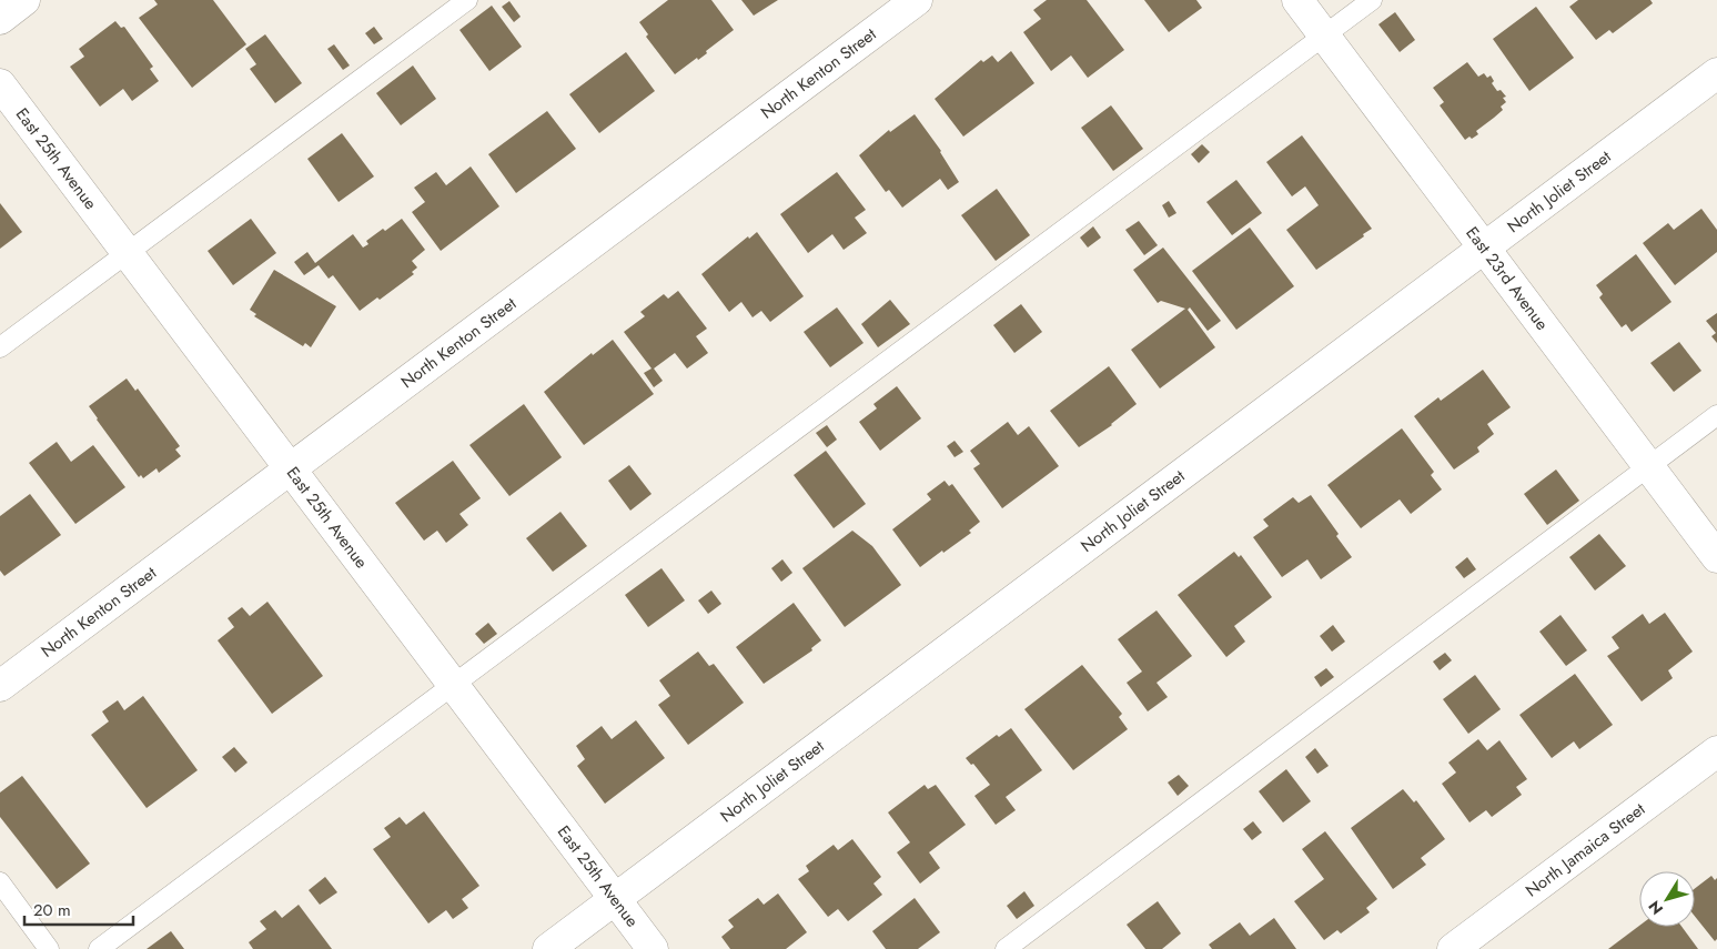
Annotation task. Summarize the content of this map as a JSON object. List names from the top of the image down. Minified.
{"streets":{"street":["North Kenton Street","East 25th Avenue","North Joliet Street","East 23rd Avenue","North Jamaica Street"]},"crossings":[["North Kenton Street","East 25th Avenue"],["East 25th Avenue","North Joliet Street"],["North Joliet Street","East 23rd Avenue"]],"scale_bar":"20 m","north":"bottom left"}
